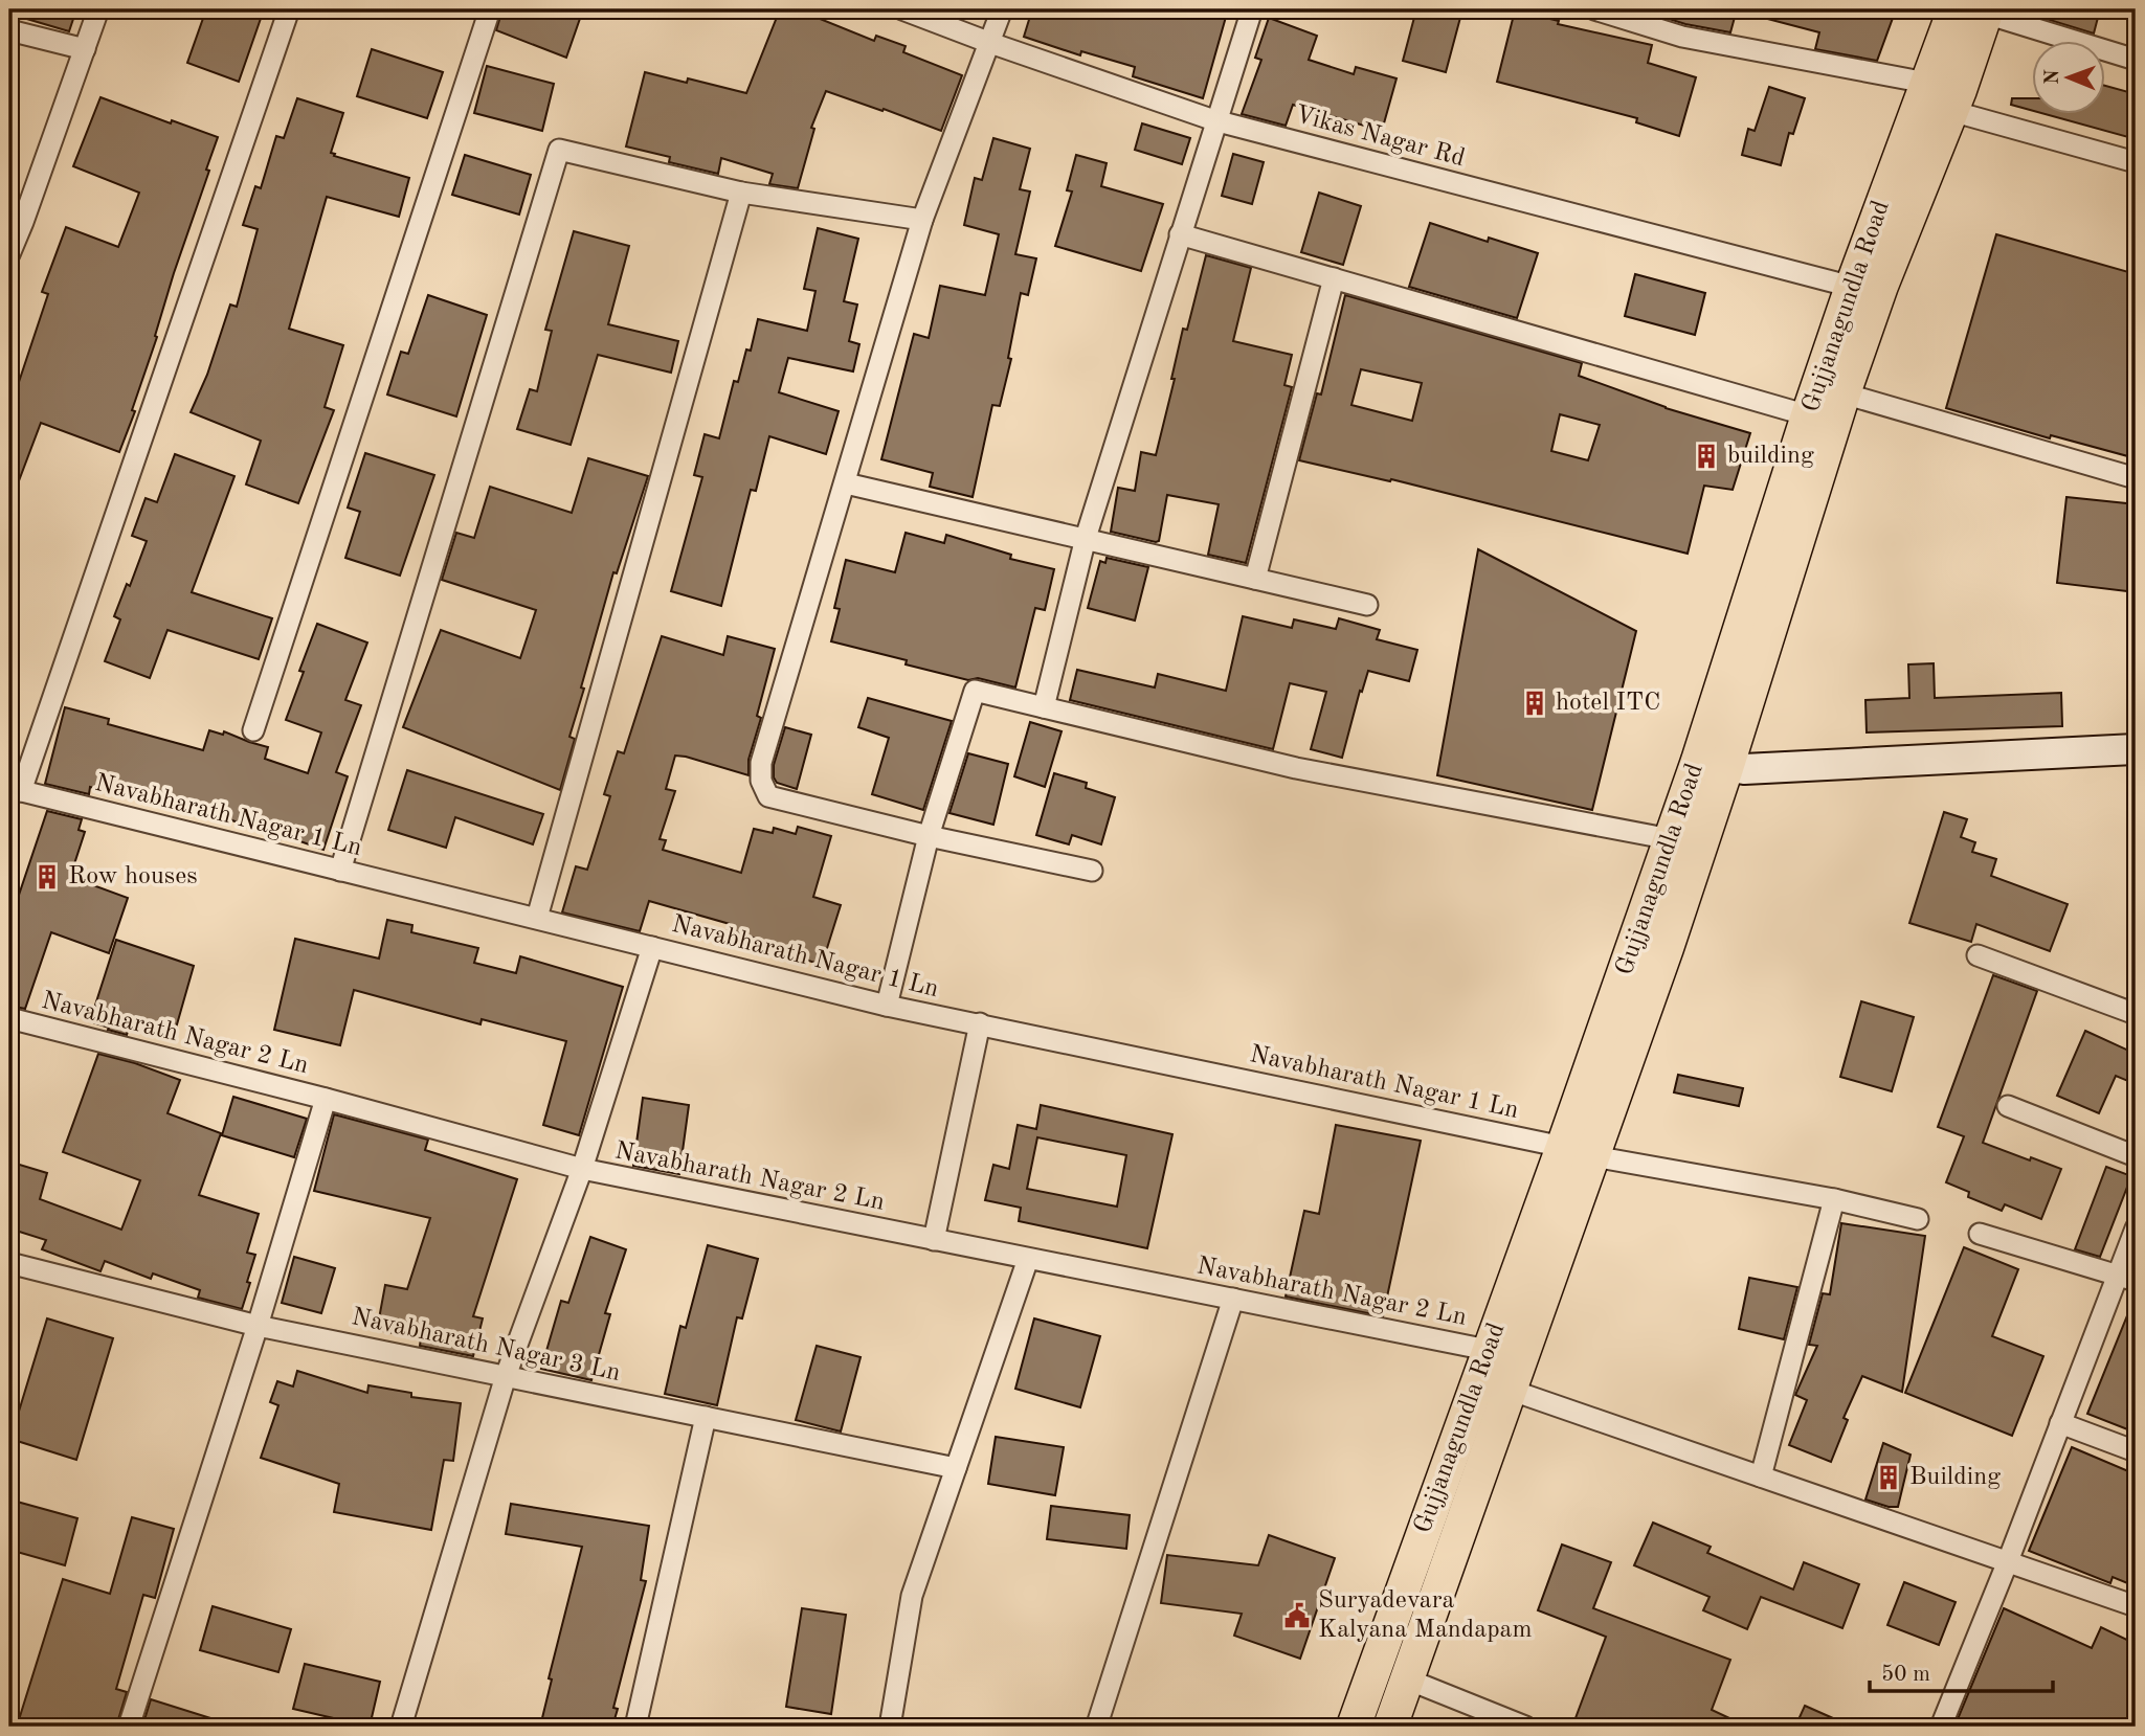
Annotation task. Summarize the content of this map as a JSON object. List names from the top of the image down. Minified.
{"streets":{"main road":["Gujjanagundla Road"],"street":["Vikas Nagar Rd","Navabharath Nagar 1 Ln","Navabharath Nagar 2 Ln","Navabharath Nagar 3 Ln"]},"crossings":[["Vikas Nagar Rd","Gujjanagundla Road"],["Gujjanagundla Road","Navabharath Nagar 1 Ln"],["Gujjanagundla Road","Navabharath Nagar 2 Ln"]],"places":{"building":["building","hotel ITC","Row houses","Building"],"public building":["Suryadevara Kalyana Mandapam"]},"scale_bar":"50 m","north":"left"}
